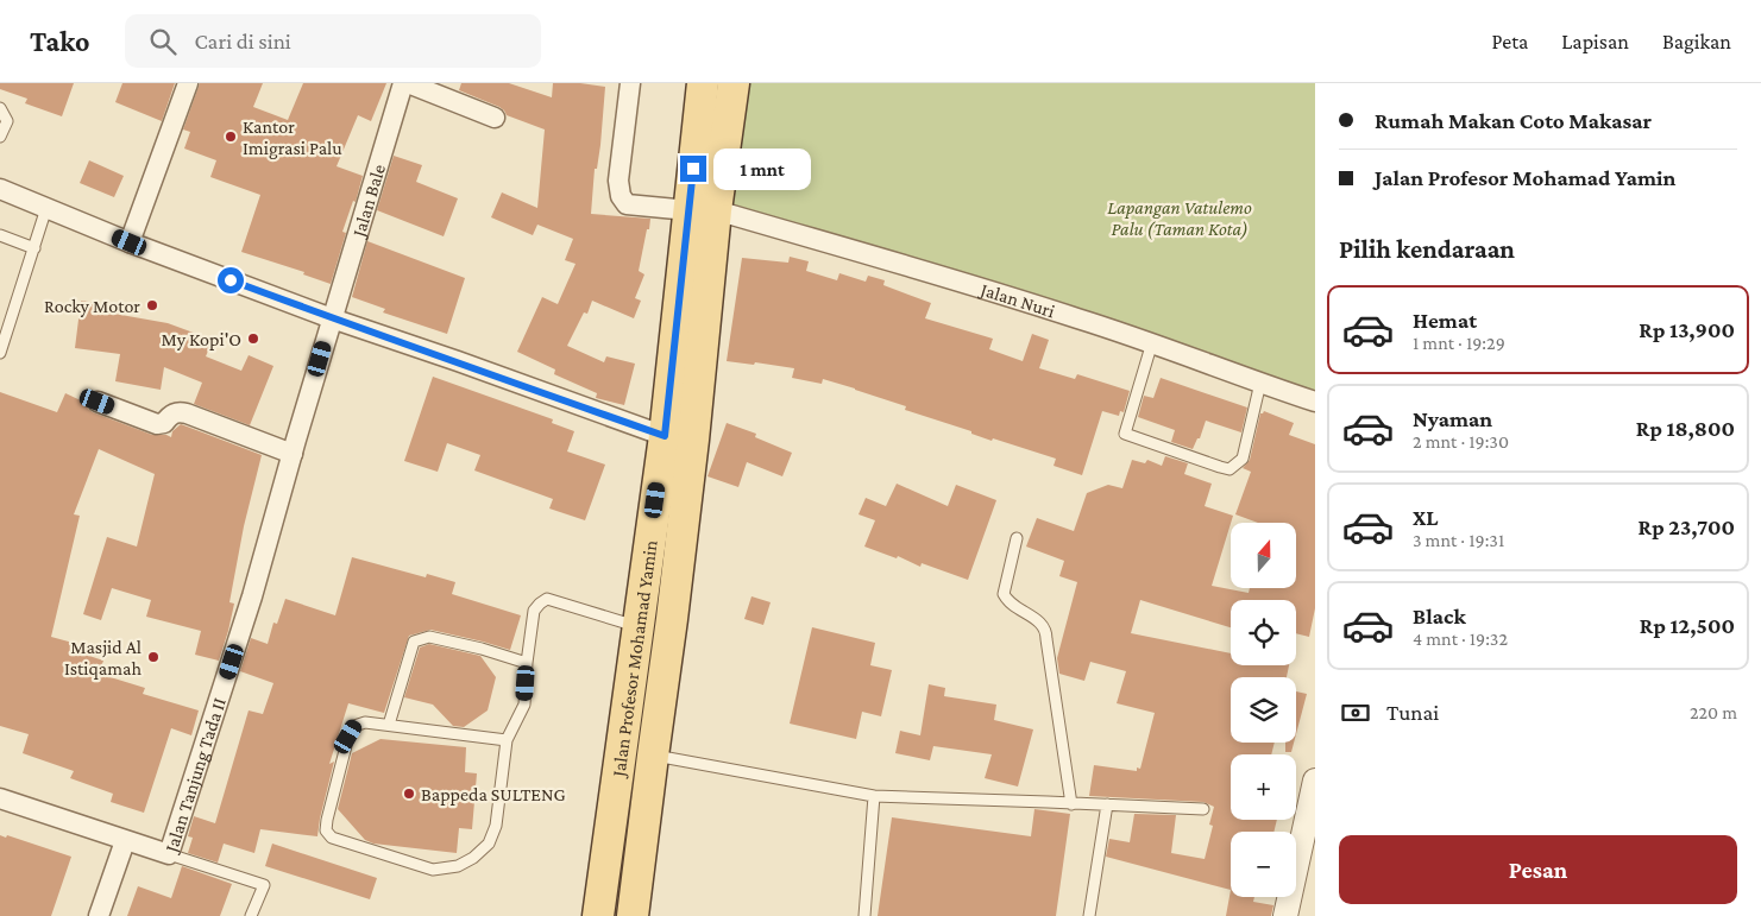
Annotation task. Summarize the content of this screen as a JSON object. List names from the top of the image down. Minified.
{"streets":{"main road":["Jalan Profesor Mohamad Yamin"],"street":["Jalan Bale","Jalan Nuri","Jalan Tanjung Tada II"]},"crossings":[["Jalan Bale","Jalan Tanjung Tada II"],["Jalan Nuri","Jalan Profesor Mohamad Yamin"]],"parks":["Lapangan Vatulemo Palu (Taman Kota)"],"places":["Kantor Imigrasi Palu","Rocky Motor","My Kopi'O","Masjid Al Istiqamah","Bappeda SULTENG"],"north":"top","page":{"header":"Tako","search":"Cari di sini","nav":["Peta","Lapisan","Bagikan"],"banner":["Rumah Makan Coto Makasar","Jalan Profesor Mohamad Yamin"],"bubble":"1 mnt","heading":"Pilih kendaraan","list":[{"name":"Hemat","note":"1 mnt · 19:29","value":"Rp 13,900"},{"name":"Nyaman","note":"2 mnt · 19:30","value":"Rp 18,800"},{"name":"XL","note":"3 mnt · 19:31","value":"Rp 23,700"},{"name":"Black","note":"4 mnt · 19:32","value":"Rp 12,500"}],"map_buttons":["+","−"],"pay":["Tunai","220 m"],"buttons":"Pesan"}}
